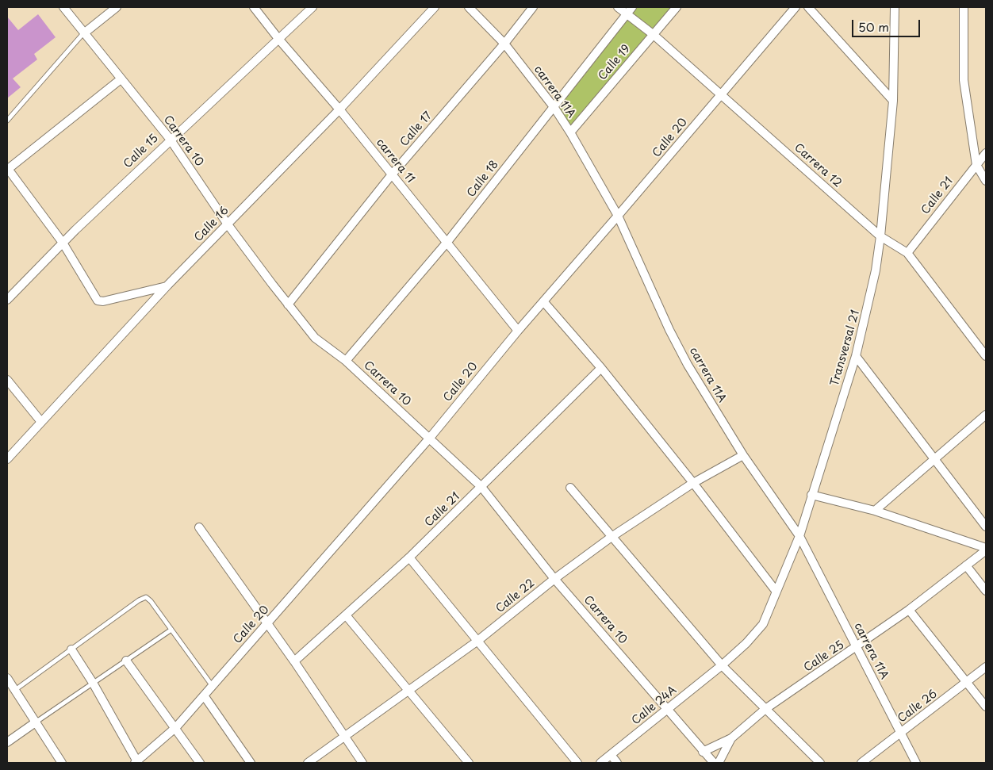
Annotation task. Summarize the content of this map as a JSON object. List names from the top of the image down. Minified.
{"streets":{"street":["Calle 19","carrera 11A","Calle 17","Calle 20","Carrera 10","Calle 15","carrera 11","Carrera 12","Calle 18","Calle 21","Calle 16","Transversal 21","Calle 22","Calle 25","Calle 24A","Calle 26"]},"crossings":[["Calle 19","carrera 11A"],["Calle 19","Carrera 12"],["carrera 11A","Calle 17"],["carrera 11A","Calle 20"],["carrera 11A","Calle 18"],["carrera 11A","Transversal 21"],["carrera 11A","Calle 22"],["carrera 11A","Calle 25"],["carrera 11A","Calle 26"],["Calle 17","Carrera 10"],["Calle 17","carrera 11"],["Calle 20","Carrera 10"],["Calle 20","carrera 11"],["Calle 20","Carrera 12"],["Carrera 10","Calle 15"],["Carrera 10","Calle 18"],["Carrera 10","Calle 21"],["Carrera 10","Calle 16"],["Carrera 10","Calle 22"],["Carrera 10","Calle 25"],["Carrera 10","Calle 24A"],["Calle 15","carrera 11"],["carrera 11","Calle 18"],["carrera 11","Calle 16"],["Carrera 12","Calle 18"],["Carrera 12","Calle 21"],["Carrera 12","Transversal 21"],["Transversal 21","Calle 24A"]],"scale_bar":"50 m"}
